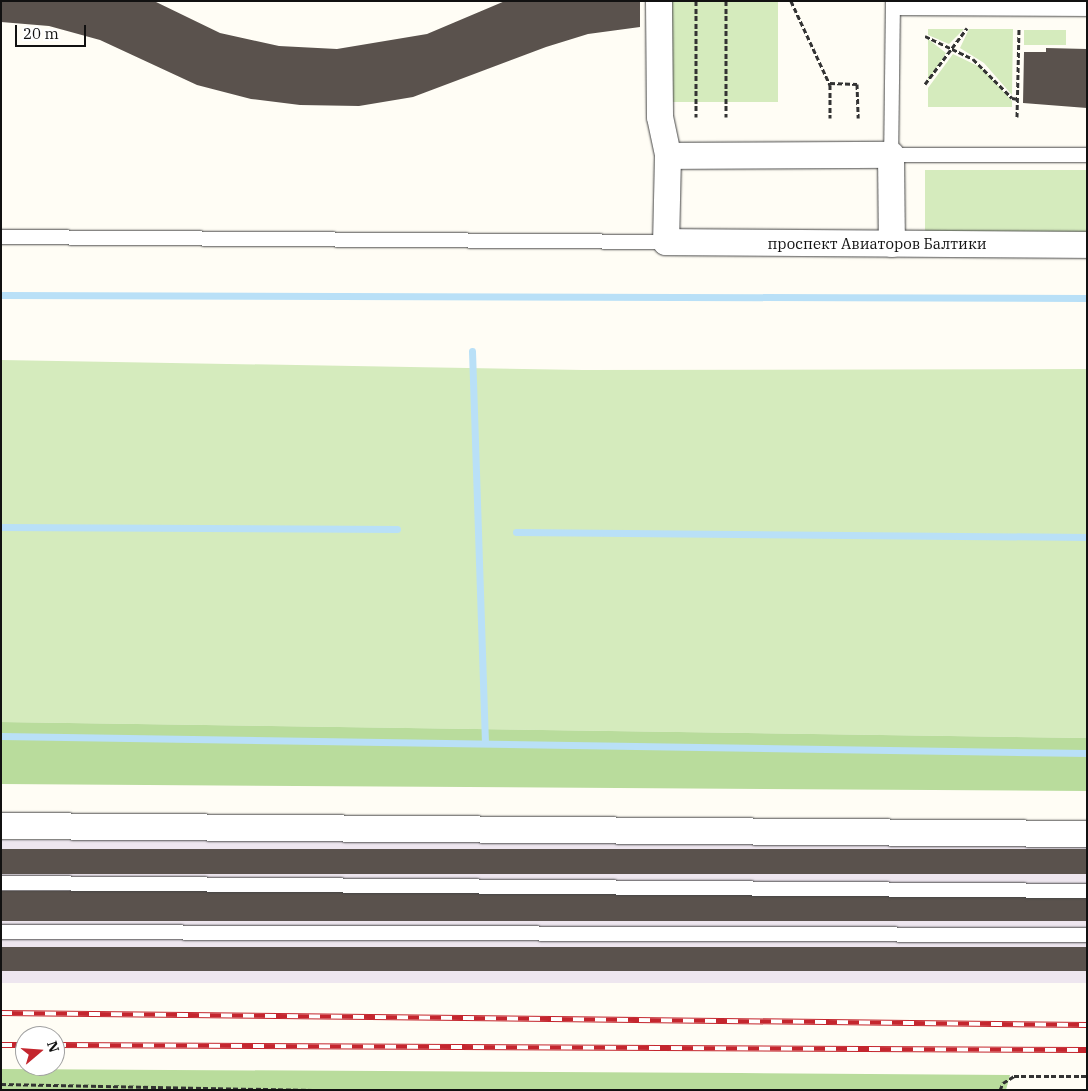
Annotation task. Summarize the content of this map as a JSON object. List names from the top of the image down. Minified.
{"streets":{"street":["проспект Авиаторов Балтики"]},"scale_bar":"20 m","north":"right"}
